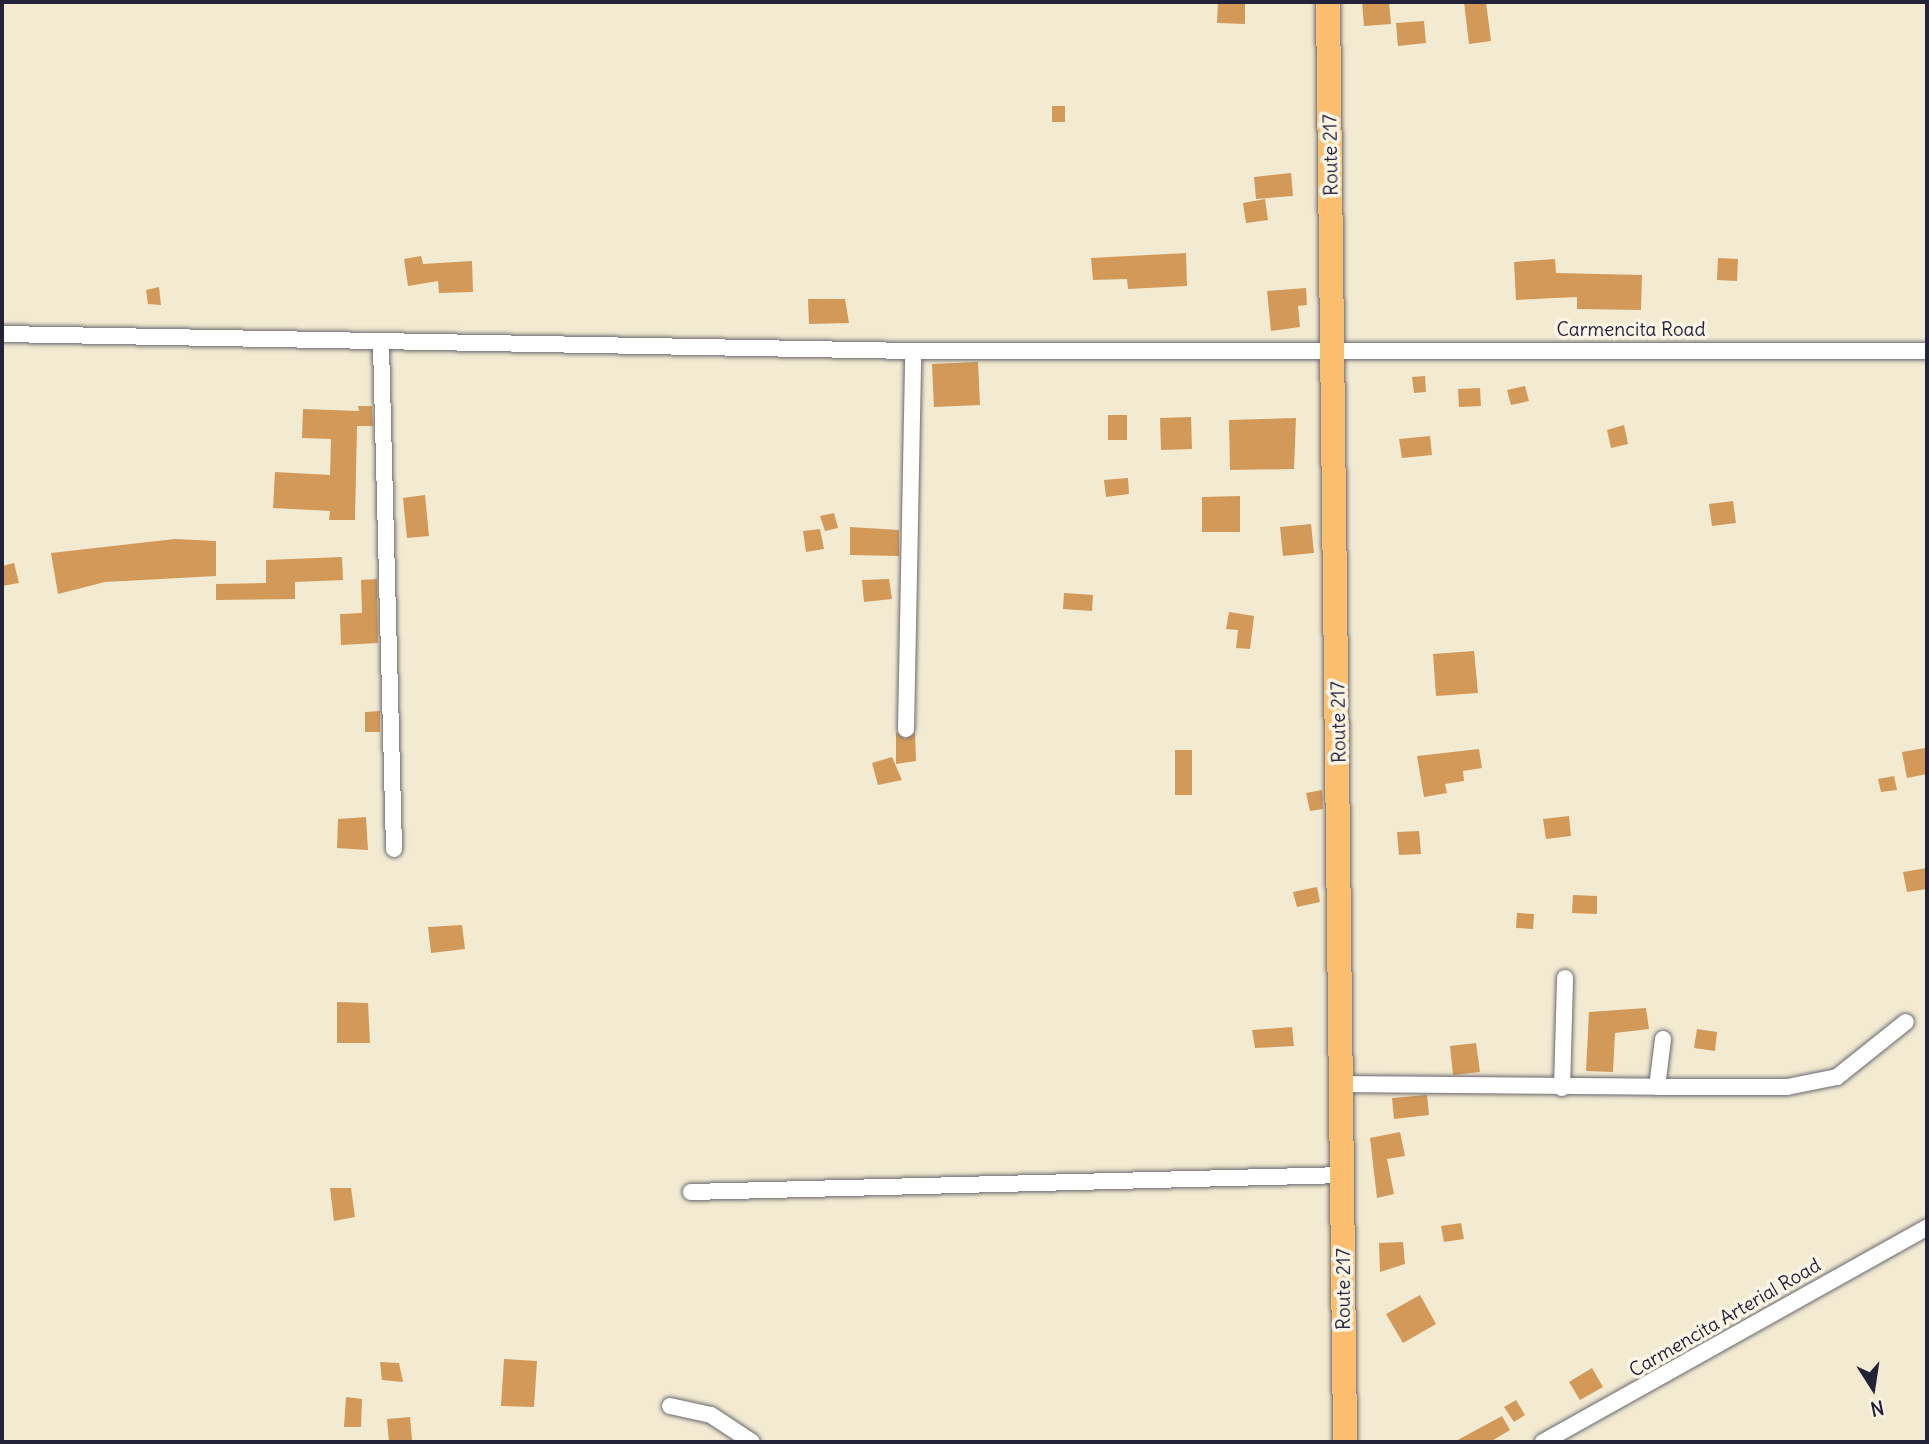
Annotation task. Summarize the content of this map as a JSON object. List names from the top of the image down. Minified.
{"streets":{"main road":["Route 217"],"street":["Carmencita Road","Carmencita Arterial Road"]},"crossings":[["Route 217","Carmencita Road"]],"north":"bottom"}
